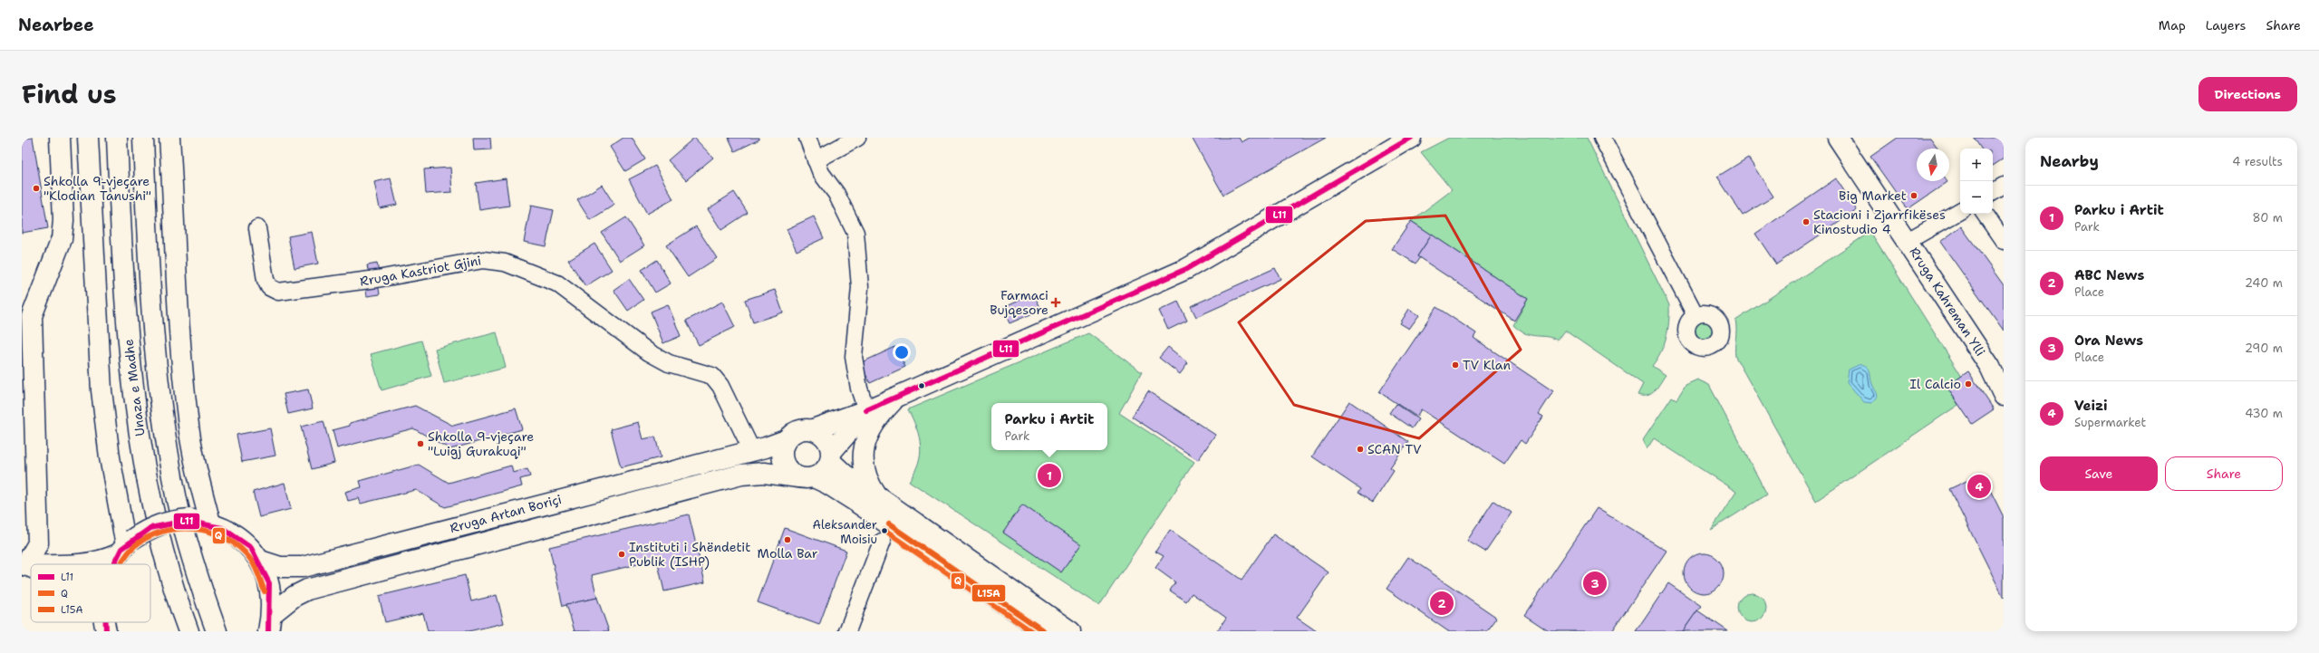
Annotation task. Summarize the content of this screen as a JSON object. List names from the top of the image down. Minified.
{"streets":{"main road":["Rruga Kahreman Ylli","Unaza e Madhe","Rruga Artan Boriçi"],"street":["Rruga Kastriot Gjini"]},"crossings":[["Rruga Kastriot Gjini","Rruga Artan Boriçi"]],"places":{"other":["Shkolla 9-vjeçare \"Klodian Tanushi\"","Big Market","Stacioni i Zjarrfikëses Kinostudio 4","TV Klan","Il Calcio","Shkolla 9-vjeçare \"Luigj Gurakuqi\"","SCAN TV","Aleksander Moisiu","Molla Bar","Instituti i Shëndetit Publik (ISHP)"],"health":["Farmaci Bujqesore"]},"lines":["transit line L11","transit line L15A","transit line Q"],"legend":["L11","Q","L15A"],"north":"bottom","page":{"header":"Nearbee","nav":["Map","Layers","Share"],"title":"Find us","buttons":["Directions",["Save","Share"]],"heading":["Nearby","4 results"],"map_buttons":["+","−"],"list":[{"mark":"1","name":"Parku i Artit","note":"Park","value":"80 m"},{"mark":"2","name":"ABC News","note":"Place","value":"240 m"},{"mark":"3","name":"Ora News","note":"Place","value":"290 m"},{"mark":"4","name":"Veizi","note":"Supermarket","value":"430 m"}],"popup":["Parku i Artit","Park"],"pins":["1","4","3","2"]}}
